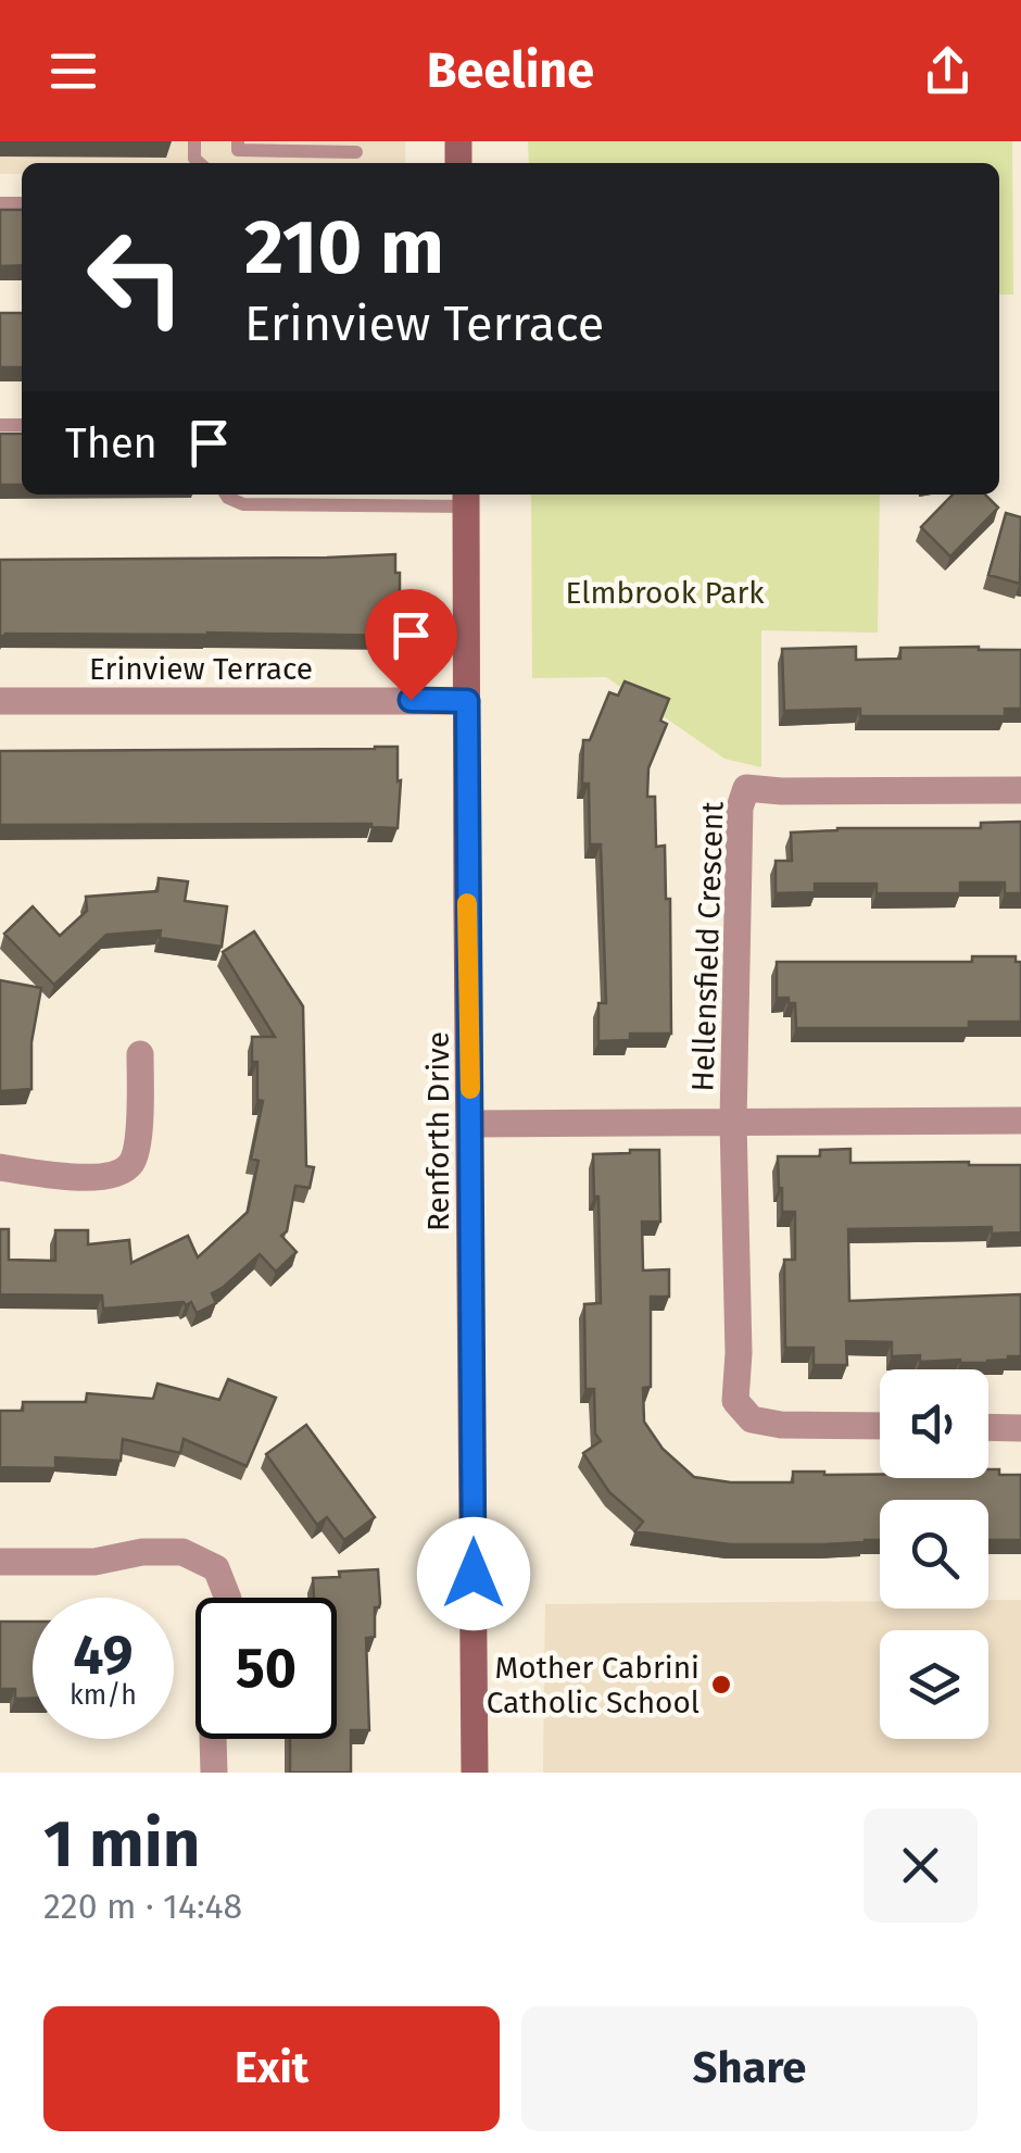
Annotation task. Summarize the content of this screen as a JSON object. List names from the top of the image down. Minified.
{"streets":{"main road":["Renforth Drive"],"street":["Erinview Terrace","Hellensfield Crescent"]},"crossings":[["Erinview Terrace","Renforth Drive"]],"parks":["Elmbrook Park"],"places":["Mother Cabrini Catholic School"],"page":{"header":"Beeline","turn":["210 m","Erinview Terrace"],"then":"Then","speed":"49 km/h","limit":"50","heading":["1 min","220 m · 14:48"],"buttons":["Exit","Share"]}}
